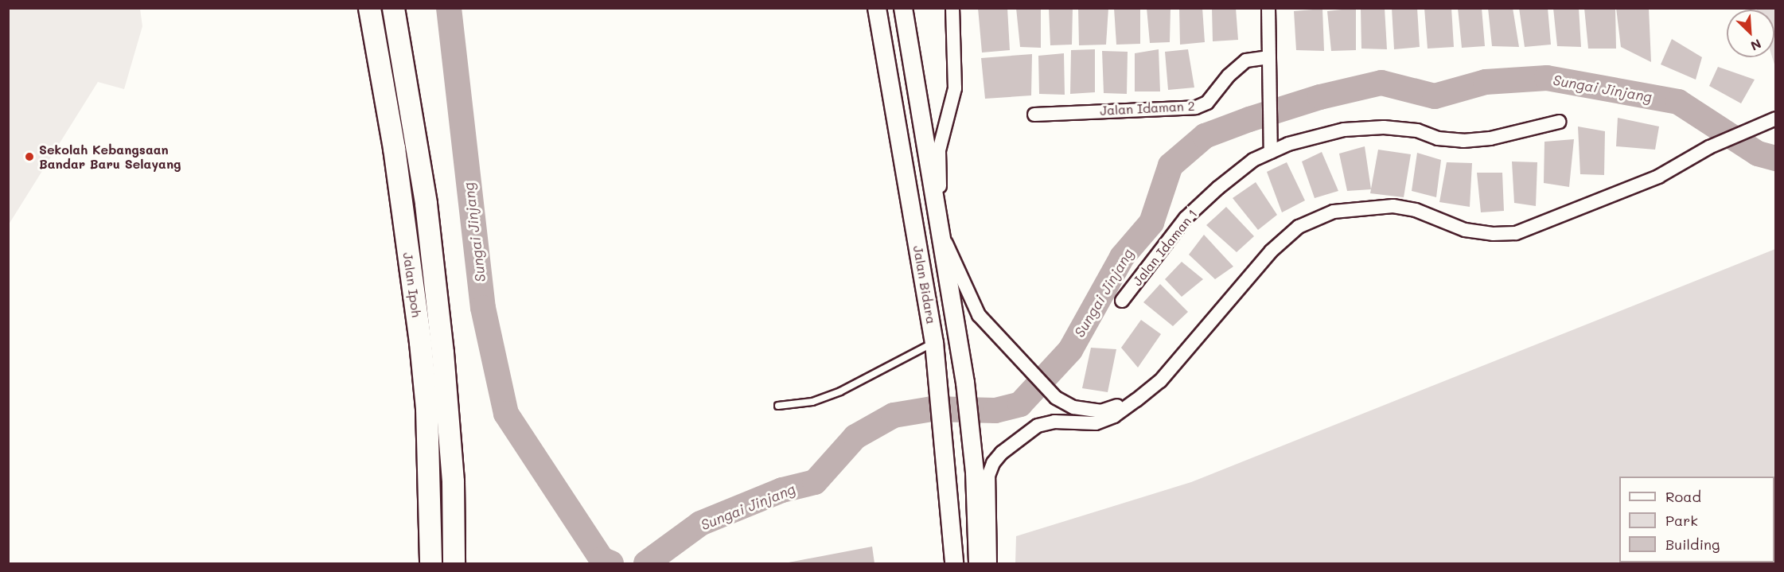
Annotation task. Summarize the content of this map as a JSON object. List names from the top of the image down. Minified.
{"streets":{"highway":["Jalan Ipoh"],"main road":["Jalan Bidara"],"street":["Jalan Idaman 2","Jalan Idaman 1"]},"water":["Sungai Jinjang"],"places":["Sekolah Kebangsaan Bandar Baru Selayang"],"legend":["Road","Park","Building"],"north":"bottom right"}
